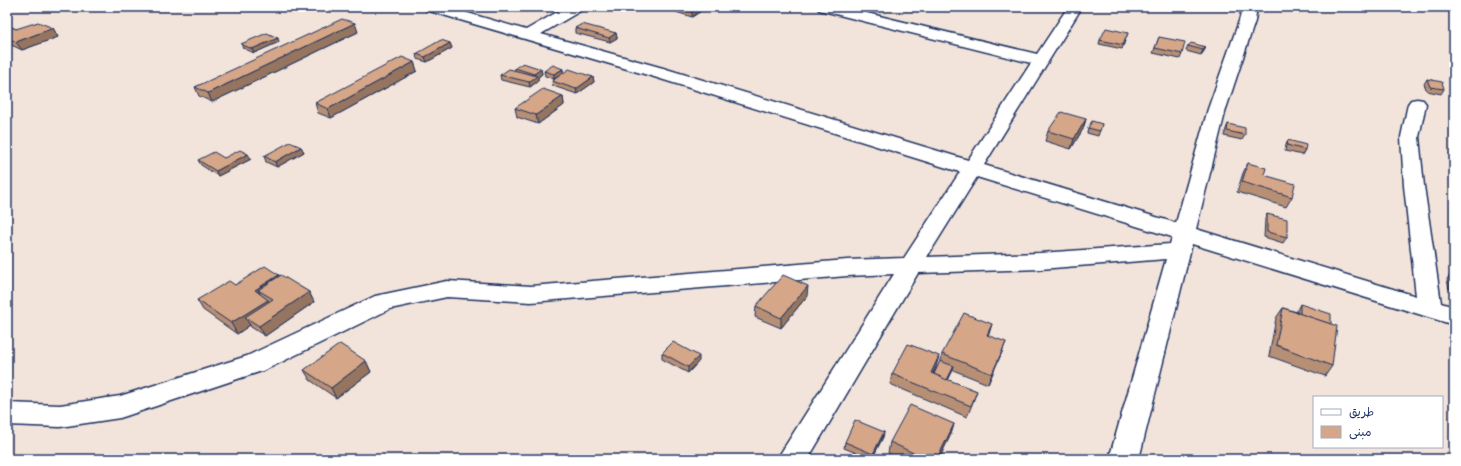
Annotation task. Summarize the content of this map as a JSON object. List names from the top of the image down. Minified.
{"legend":["طريق","مبنى"]}
